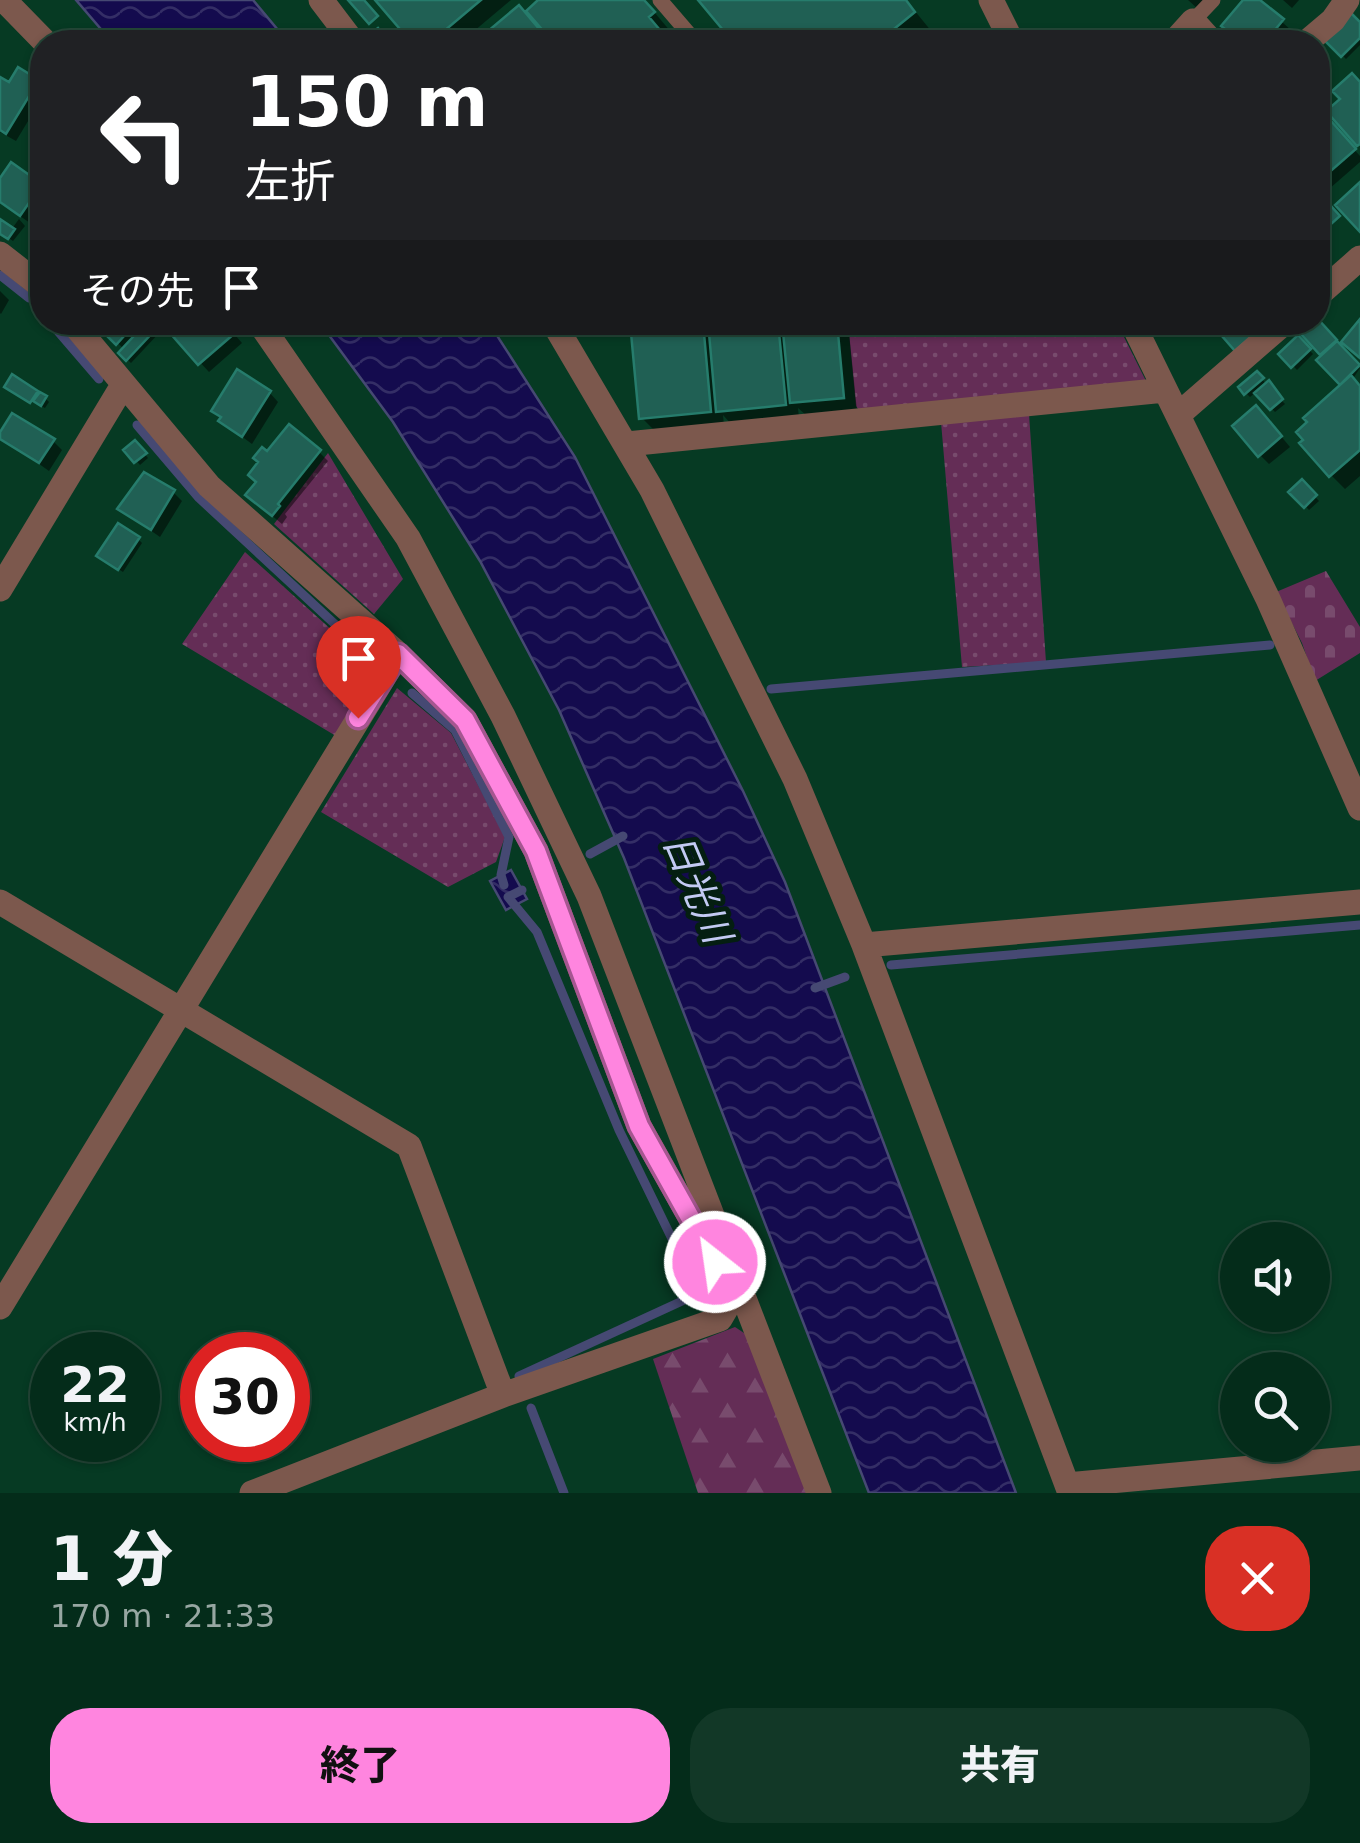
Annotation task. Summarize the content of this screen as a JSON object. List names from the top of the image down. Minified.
{"water":["日光川"],"page":{"turn":["150 m","左折"],"then":"その先","speed":"22 km/h","limit":"30","heading":["1 分","170 m · 21:33"],"buttons":["終了","共有"]}}
